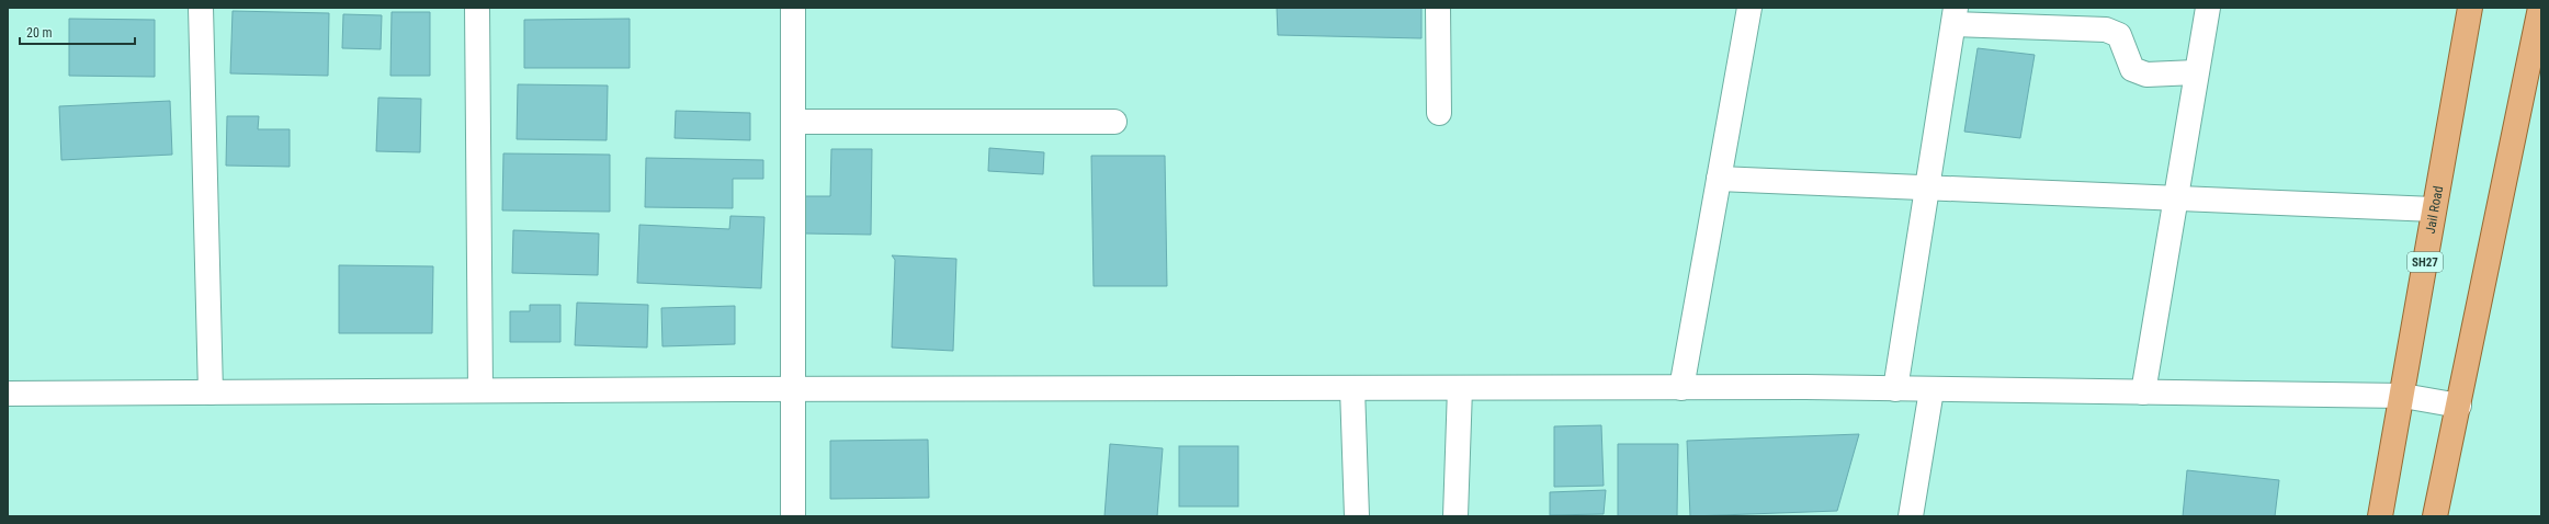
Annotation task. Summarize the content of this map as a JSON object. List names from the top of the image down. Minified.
{"streets":{"main road":["Jail Road","SH27"]},"scale_bar":"20 m"}
